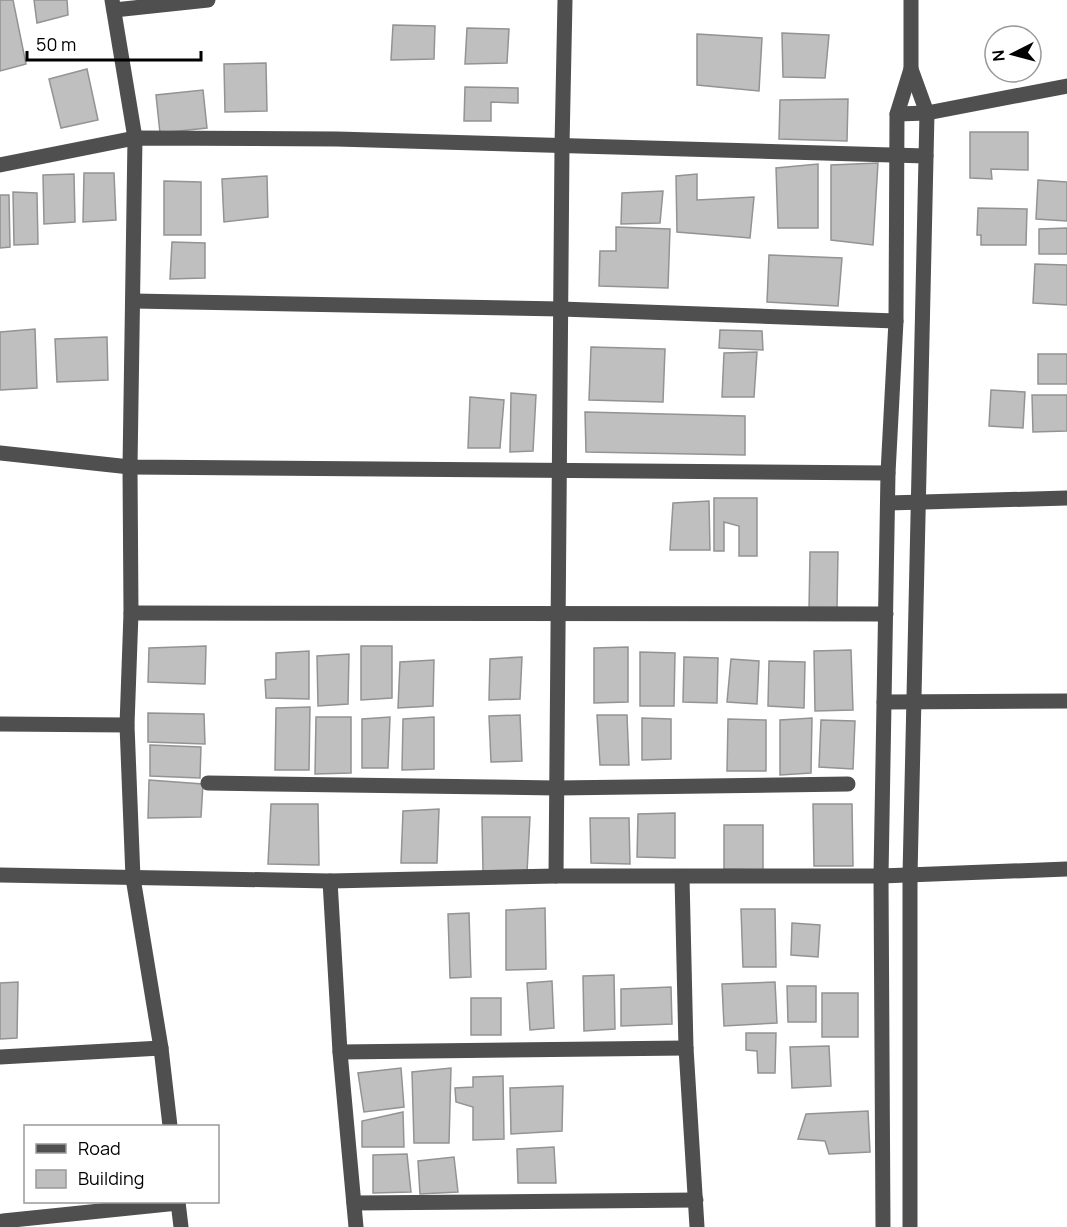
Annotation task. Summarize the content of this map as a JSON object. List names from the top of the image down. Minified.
{"legend":["Road","Building"],"scale_bar":"50 m","north":"left"}
